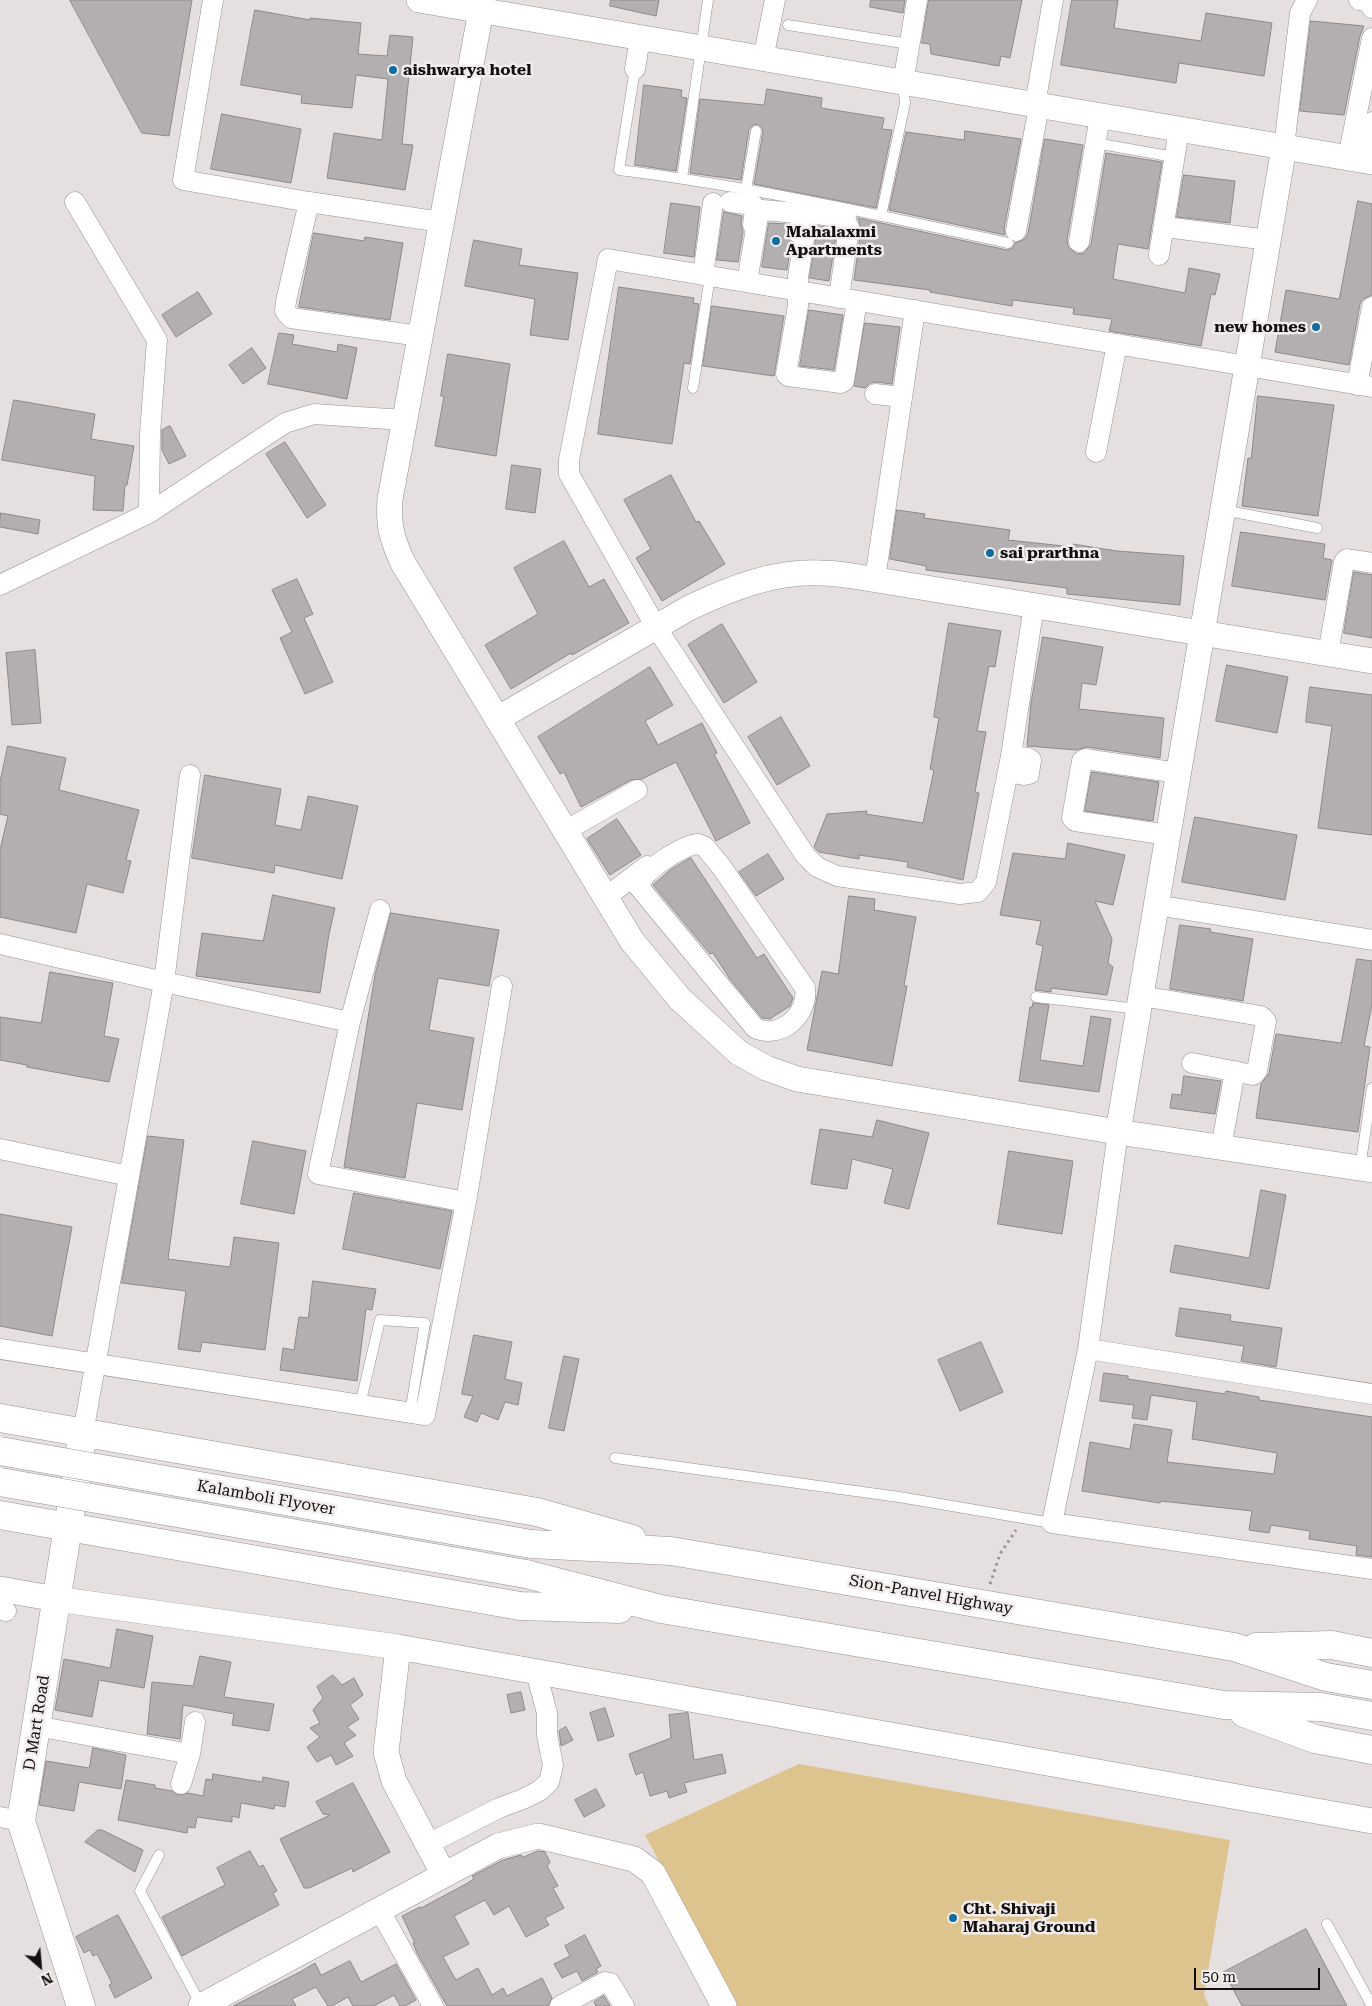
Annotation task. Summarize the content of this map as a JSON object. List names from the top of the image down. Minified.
{"streets":{"main road":["Kalamboli Flyover","Sion-Panvel Highway","D Mart Road"]},"crossings":[["Kalamboli Flyover","Sion-Panvel Highway"]],"places":["aishwarya hotel","Mahalaxmi Apartments","new homes","sai prarthna","Cht. Shivaji Maharaj Ground"],"scale_bar":"50 m","north":"bottom right"}
